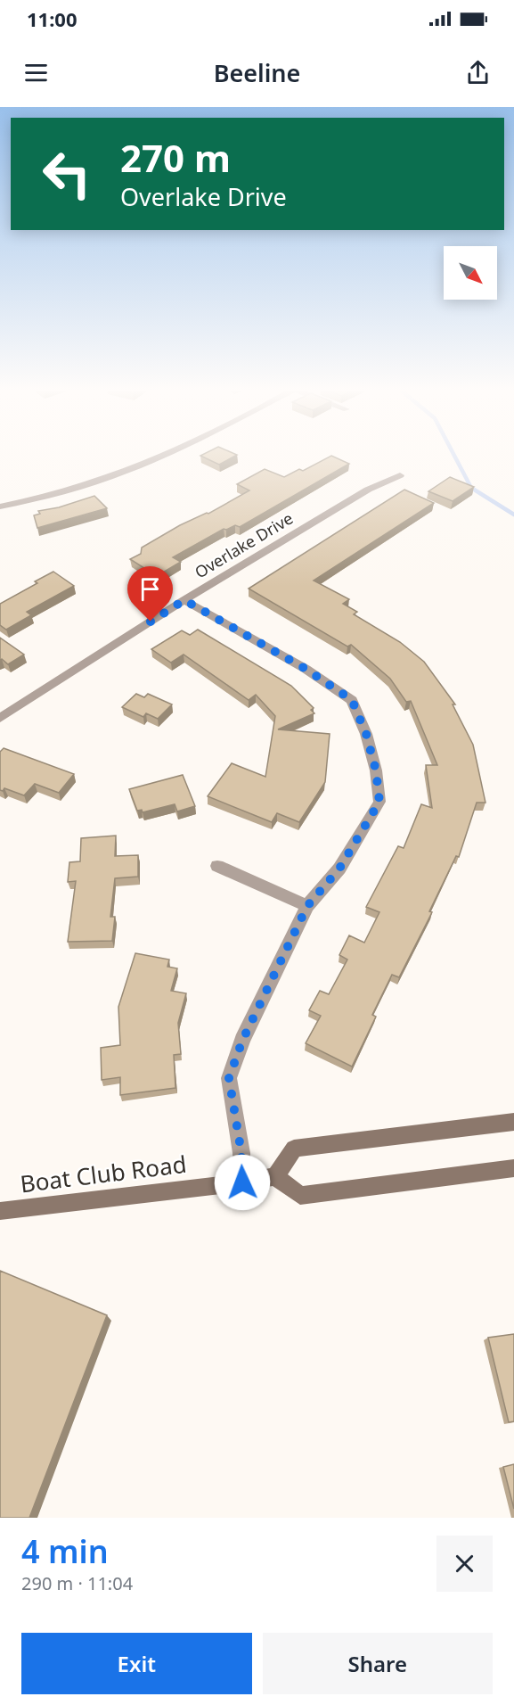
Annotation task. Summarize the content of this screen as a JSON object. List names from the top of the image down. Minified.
{"streets":{"main road":["Boat Club Road"],"street":["Overlake Drive"]},"north":"bottom right","page":{"status":"11:00","header":"Beeline","turn":["270 m","Overlake Drive"],"heading":["4 min","290 m · 11:04"],"buttons":["Exit","Share"]}}
